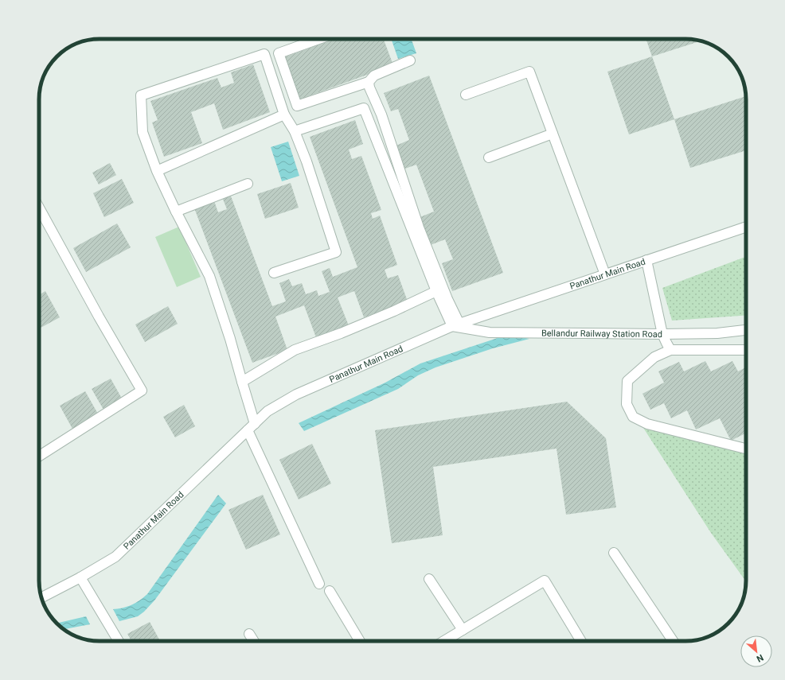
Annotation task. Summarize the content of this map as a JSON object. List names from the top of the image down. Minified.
{"streets":{"street":["Panathur Main Road","Bellandur Railway Station Road"]},"crossings":[["Panathur Main Road","Bellandur Railway Station Road"]],"north":"bottom right"}
